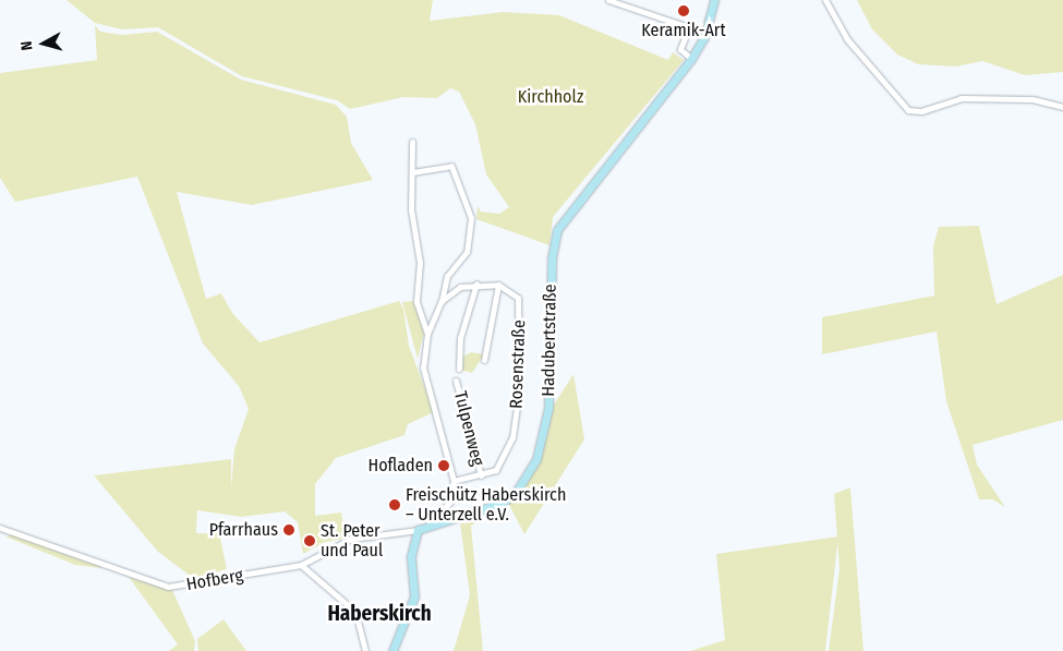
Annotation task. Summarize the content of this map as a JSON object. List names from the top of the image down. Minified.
{"streets":{"street":["Hadubertstraße","Rosenstraße","Tulpenweg","Hofberg"]},"crossings":[["Hadubertstraße","Hofberg"],["Rosenstraße","Tulpenweg"]],"districts":["Haberskirch"],"parks":["Kirchholz"],"places":["Keramik-Art","Hofladen","Freischütz Haberskirch – Unterzell e.V.","Pfarrhaus","St. Peter und Paul"],"north":"left"}
